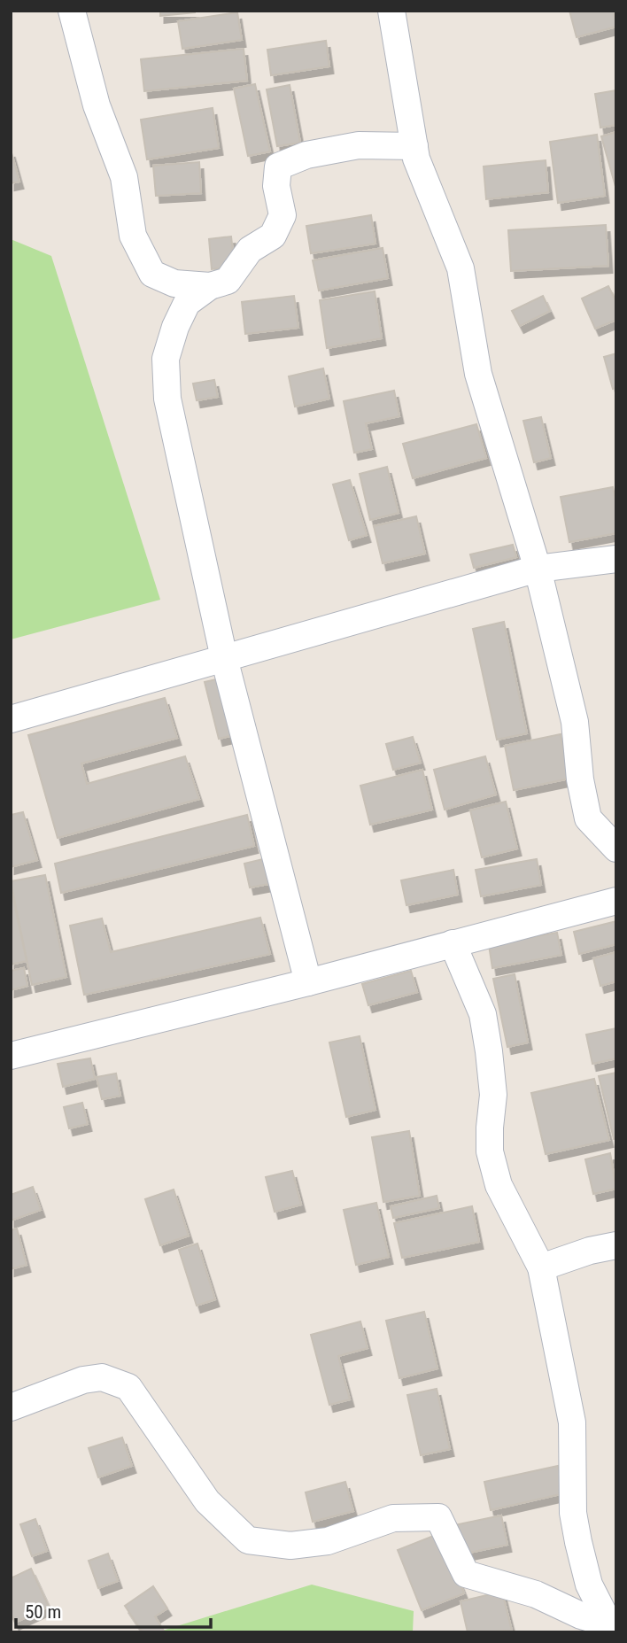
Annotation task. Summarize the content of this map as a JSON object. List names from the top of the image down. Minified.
{"scale_bar":"50 m"}
